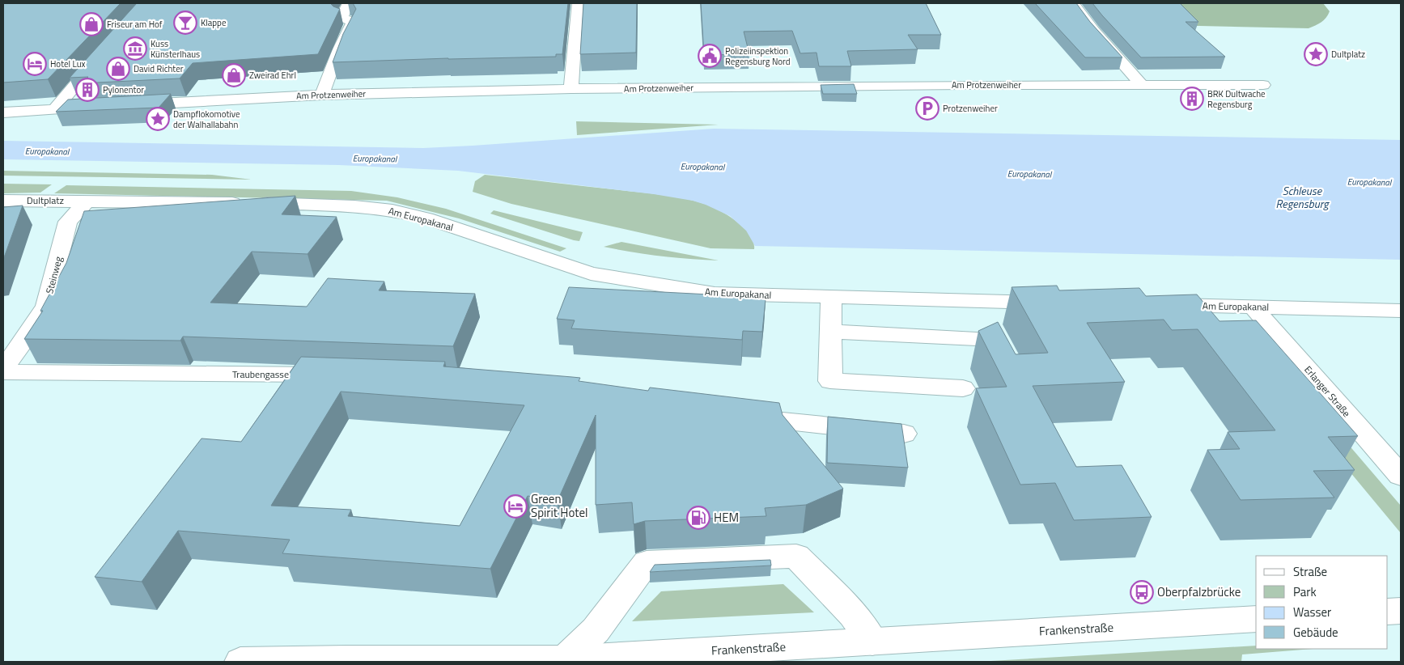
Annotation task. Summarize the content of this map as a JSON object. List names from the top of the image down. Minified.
{"streets":{"street":["Am Protzenweiher","Dultplatz","Am Europakanal","Steinweg","Traubengasse","Erlanger Straße","Frankenstraße"]},"crossings":[["Dultplatz","Am Europakanal"],["Dultplatz","Steinweg"],["Am Europakanal","Steinweg"],["Am Europakanal","Erlanger Straße"]],"water":["Europakanal","Schleuse Regensburg"],"places":{"bar":["Klappe"],"shop":["Friseur am Hof","David Richter","Zweirad Ehrl"],"museum":["Kuss Künsterlhaus"],"place":["Dultplatz","Dampflokomotive der Walhallabahn"],"public building":["Polizeiinspektion Regensburg Nord"],"hotel":["Hotel Lux","Green Spirit Hotel"],"building":["Pylonentor","BRK Dultwache Regensburg"],"parking":["Protzenweiher"],"fuel station":["HEM"],"bus stop":["Oberpfalzbrücke"]},"legend":["Straße","Park","Wasser","Gebäude"]}
